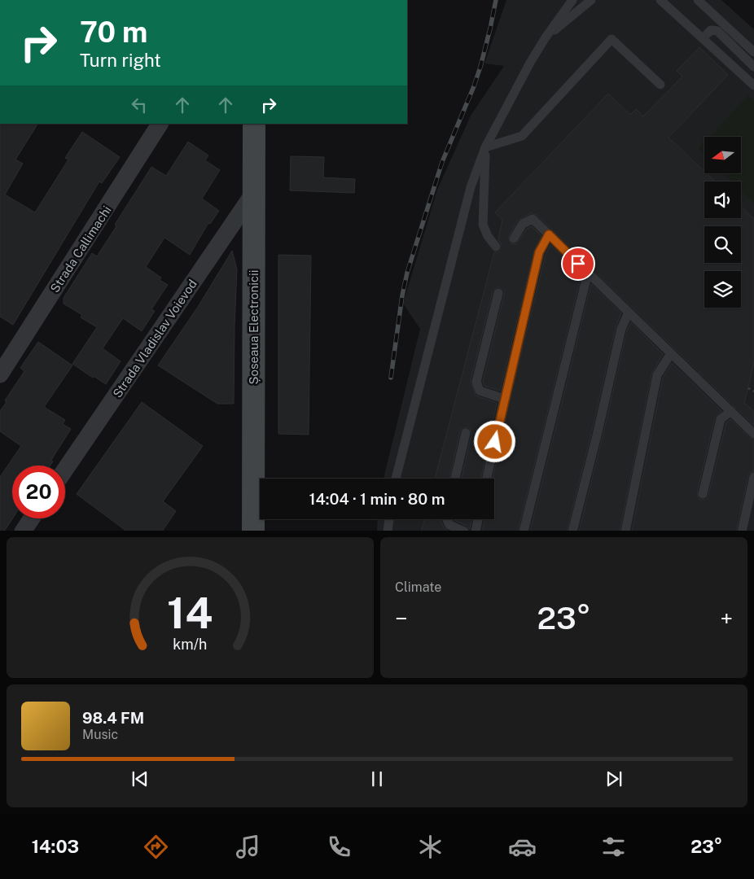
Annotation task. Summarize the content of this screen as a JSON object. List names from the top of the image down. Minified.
{"streets":{"street":["Strada Callimachi","Șoseaua Electronicii","Strada Vladislav Voievod"]},"crossings":[["Șoseaua Electronicii","Strada Vladislav Voievod"]],"north":"left","page":{"turn":["70 m","Turn right"],"limit":"20","trip":"14:04 · 1 min · 80 m","tile":"Climate","heat":["−","23°","+"],"song":["98.4 FM","Music"],"tabs":["14:03","23°"],"gauge":["14","km/h"]}}
